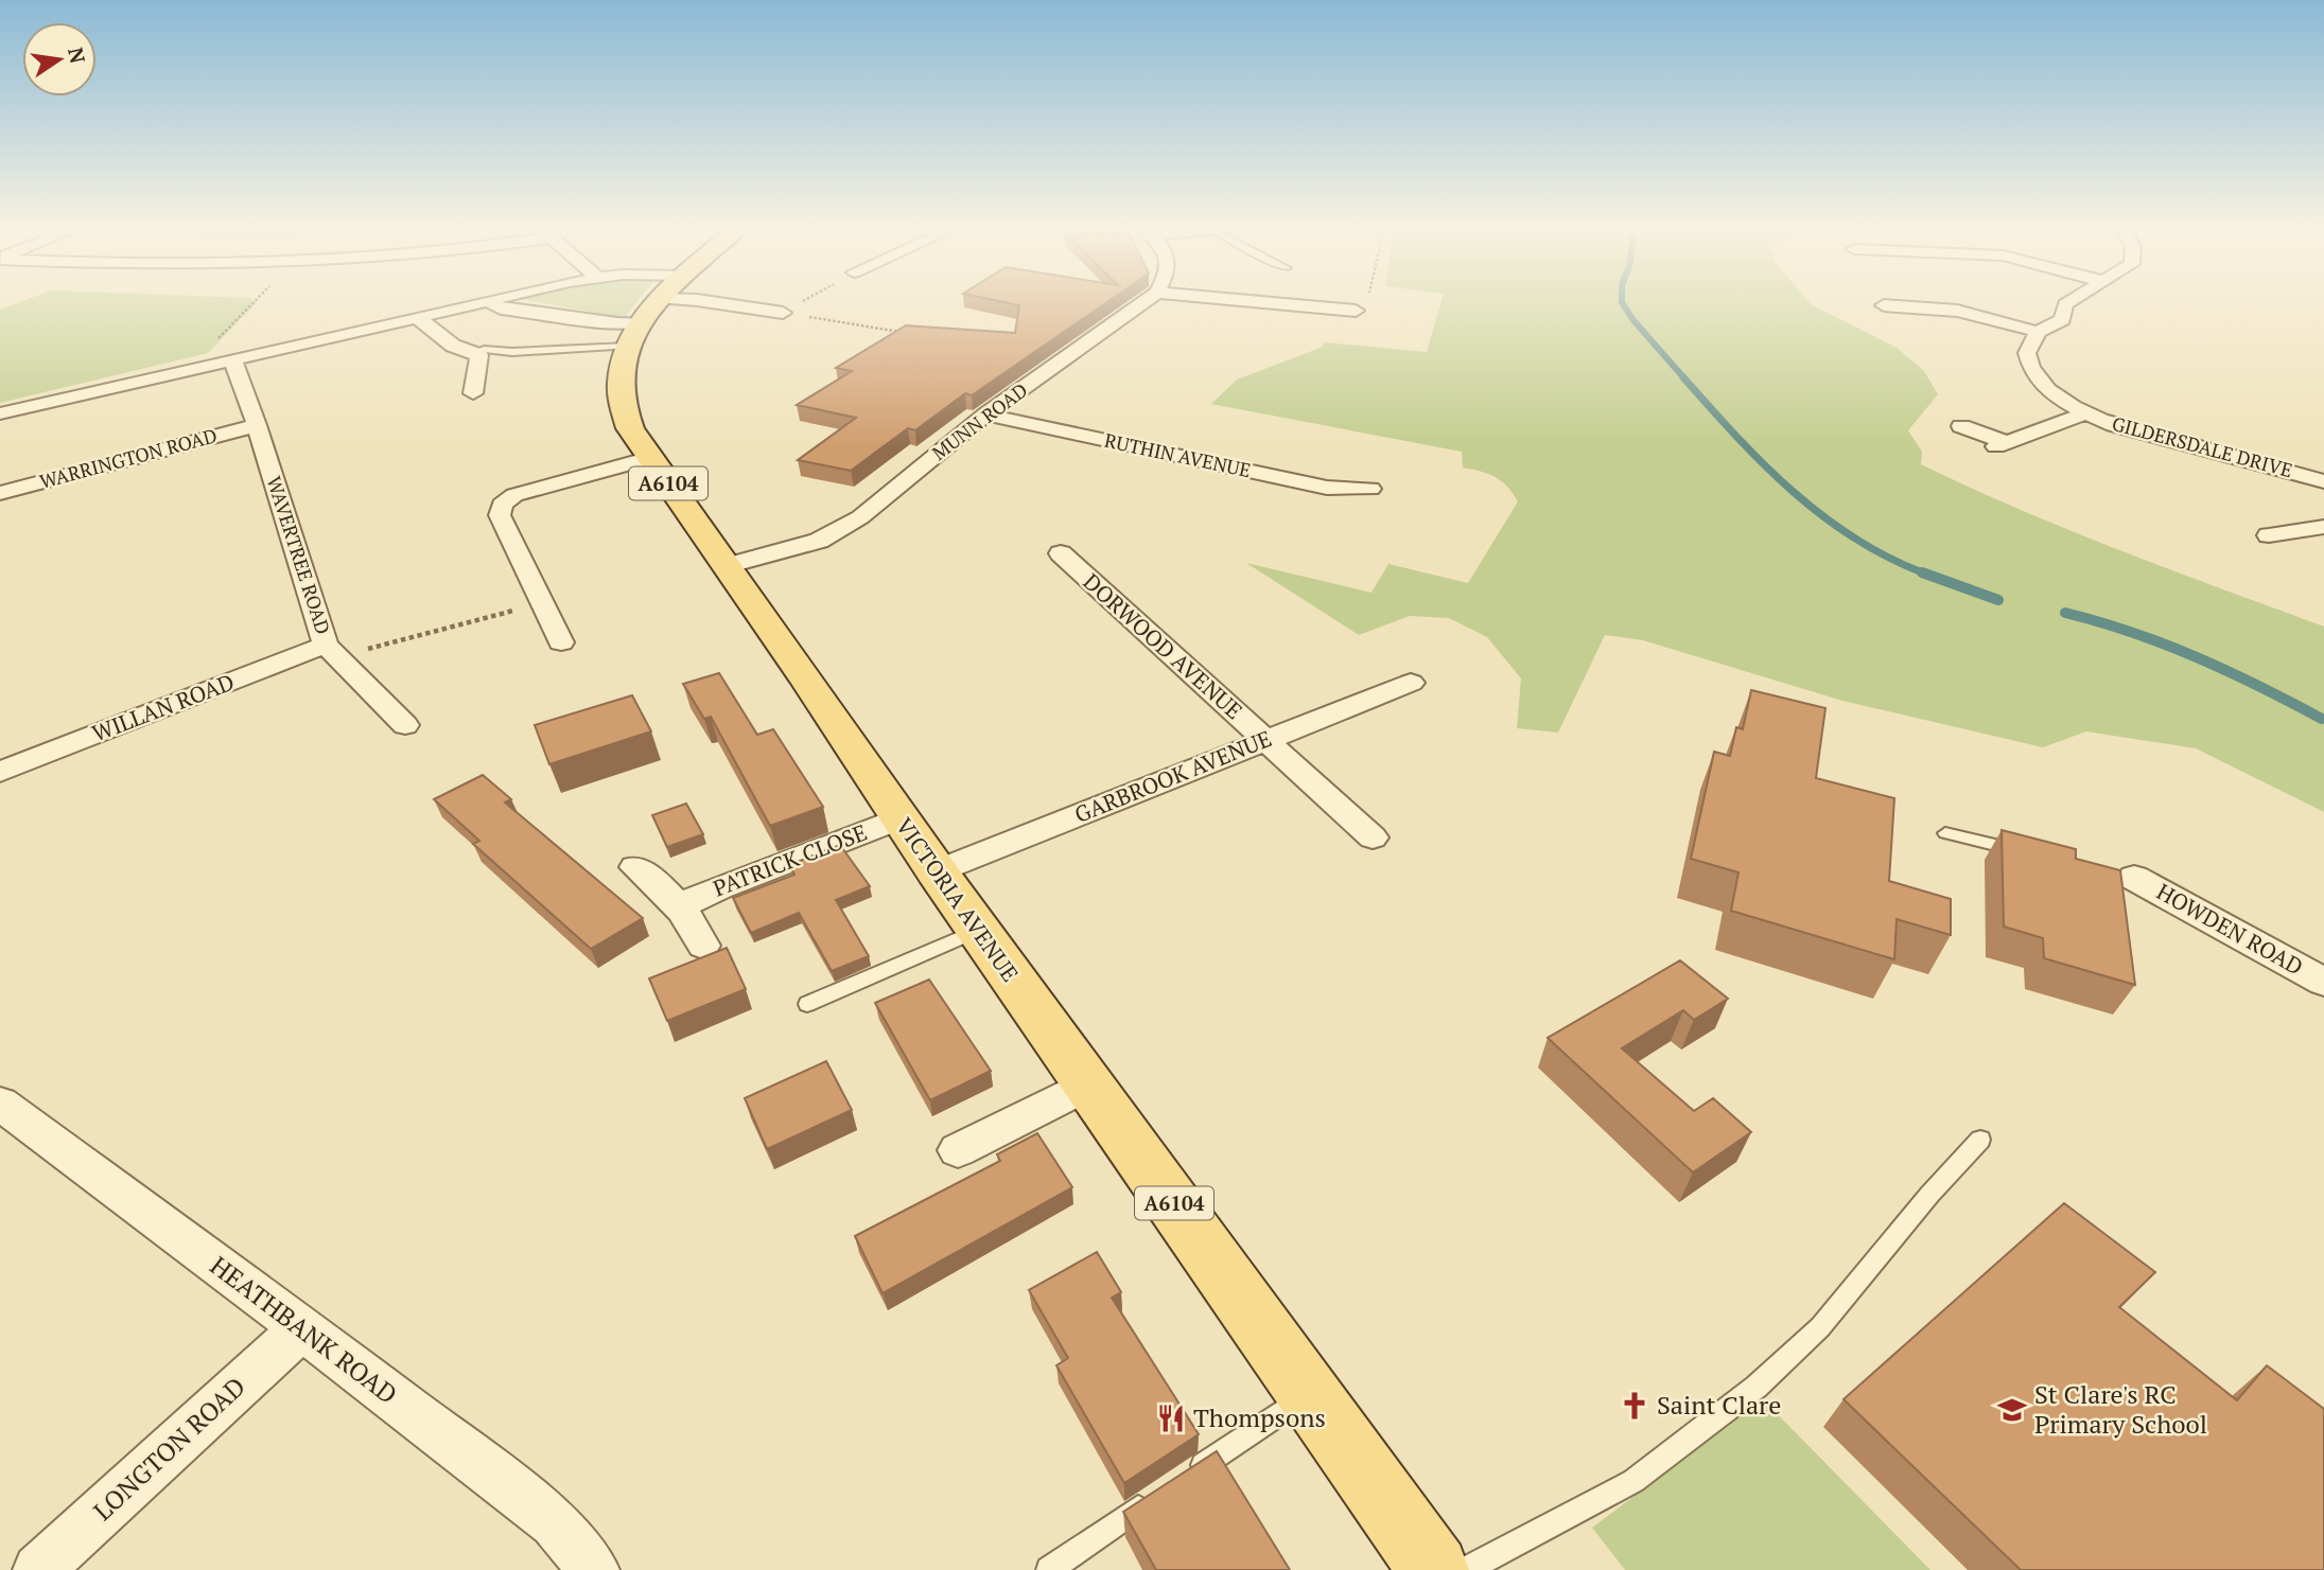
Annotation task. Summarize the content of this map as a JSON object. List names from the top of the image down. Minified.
{"streets":{"main road":["A6104","VICTORIA AVENUE"],"street":["MUNN ROAD","GILDERSDALE DRIVE","RUTHIN AVENUE","WARRINGTON ROAD","WAVERTREE ROAD","DORWOOD AVENUE","WILLAN ROAD","GARBROOK AVENUE","PATRICK CLOSE","HOWDEN ROAD","HEATHBANK ROAD","LONGTON ROAD"]},"crossings":[["MUNN ROAD","RUTHIN AVENUE"],["MUNN ROAD","VICTORIA AVENUE"],["WARRINGTON ROAD","WAVERTREE ROAD"],["WAVERTREE ROAD","WILLAN ROAD"],["DORWOOD AVENUE","GARBROOK AVENUE"],["GARBROOK AVENUE","VICTORIA AVENUE"],["PATRICK CLOSE","VICTORIA AVENUE"],["HEATHBANK ROAD","LONGTON ROAD"]],"places":{"church":["Saint Clare"],"school or university":["St Clare's RC Primary School"],"restaurant":["Thompsons"]},"north":"right"}
